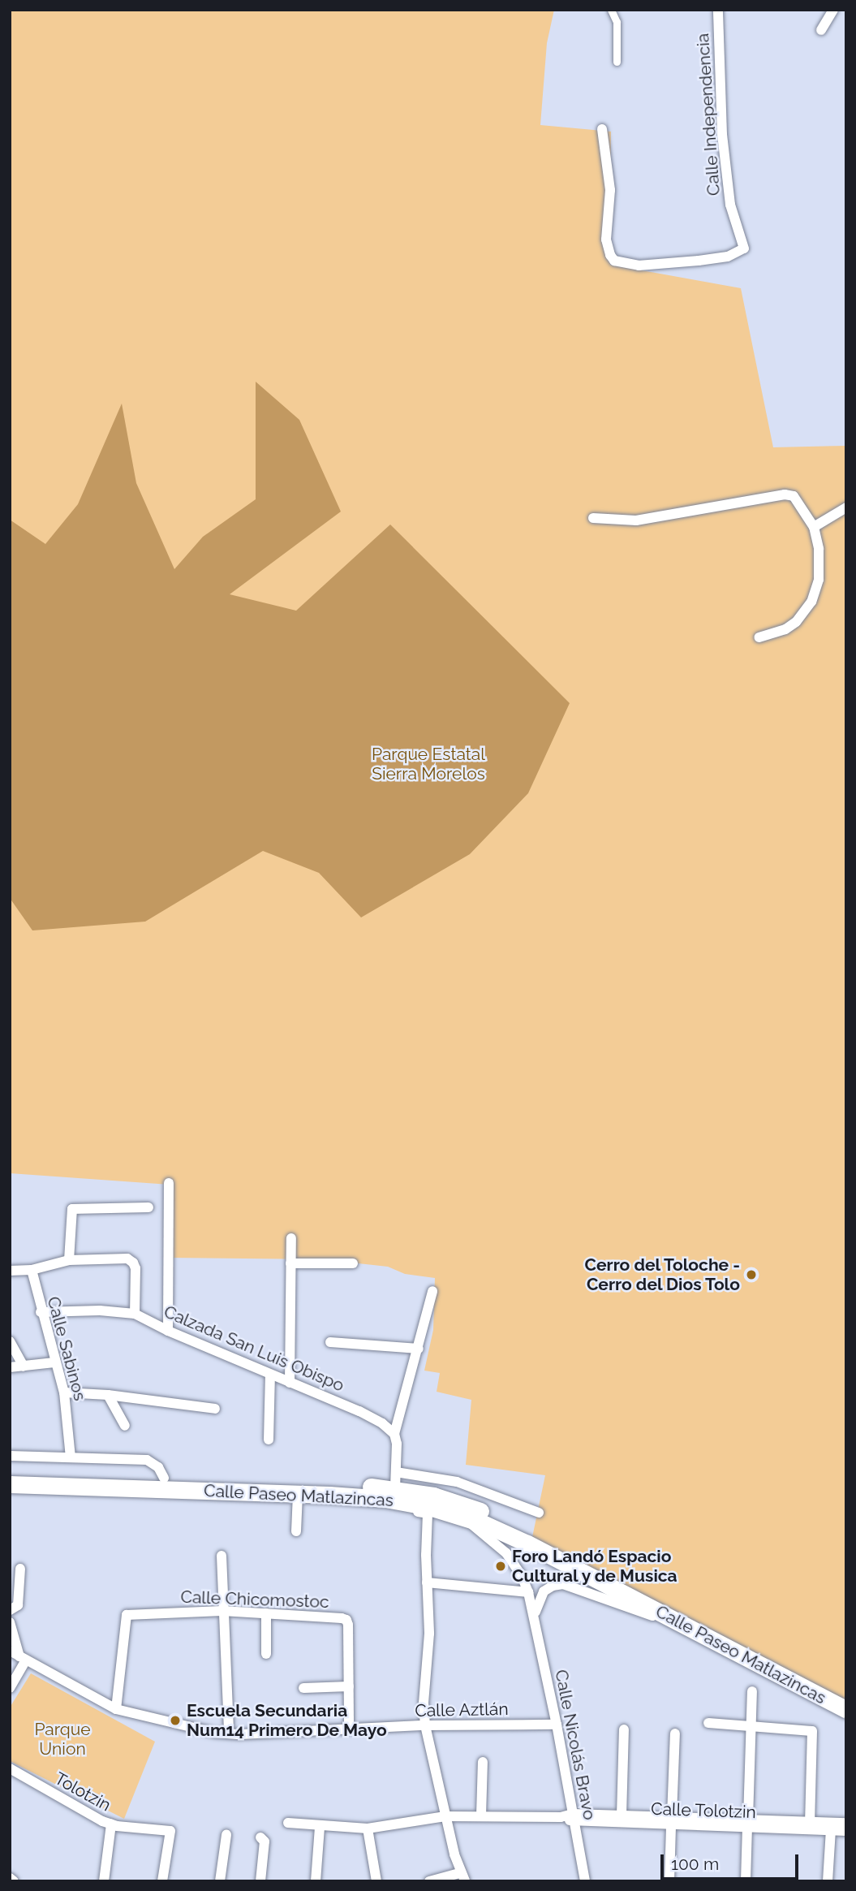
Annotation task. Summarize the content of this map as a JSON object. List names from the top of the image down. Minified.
{"streets":{"highway":["Calle Paseo Matlazincas"],"street":["Calle Independencia","Calle Sabinos","Calzada San Luis Obispo","Calle Chicomostoc","Calle Aztlán","Calle Nicolás Bravo","Tolotzin","Calle Tolotzin"]},"crossings":[["Calle Sabinos","Calzada San Luis Obispo"],["Calle Paseo Matlazincas","Calle Nicolás Bravo"],["Calle Chicomostoc","Calle Aztlán"],["Calle Aztlán","Calle Nicolás Bravo"],["Calle Nicolás Bravo","Calle Tolotzin"]],"parks":["Parque Estatal Sierra Morelos","Parque Union"],"places":["Cerro del Toloche - Cerro del Dios Tolo","Foro Landó Espacio Cultural y de Musica","Escuela Secundaria Num14 Primero De Mayo"],"scale_bar":"100 m"}
